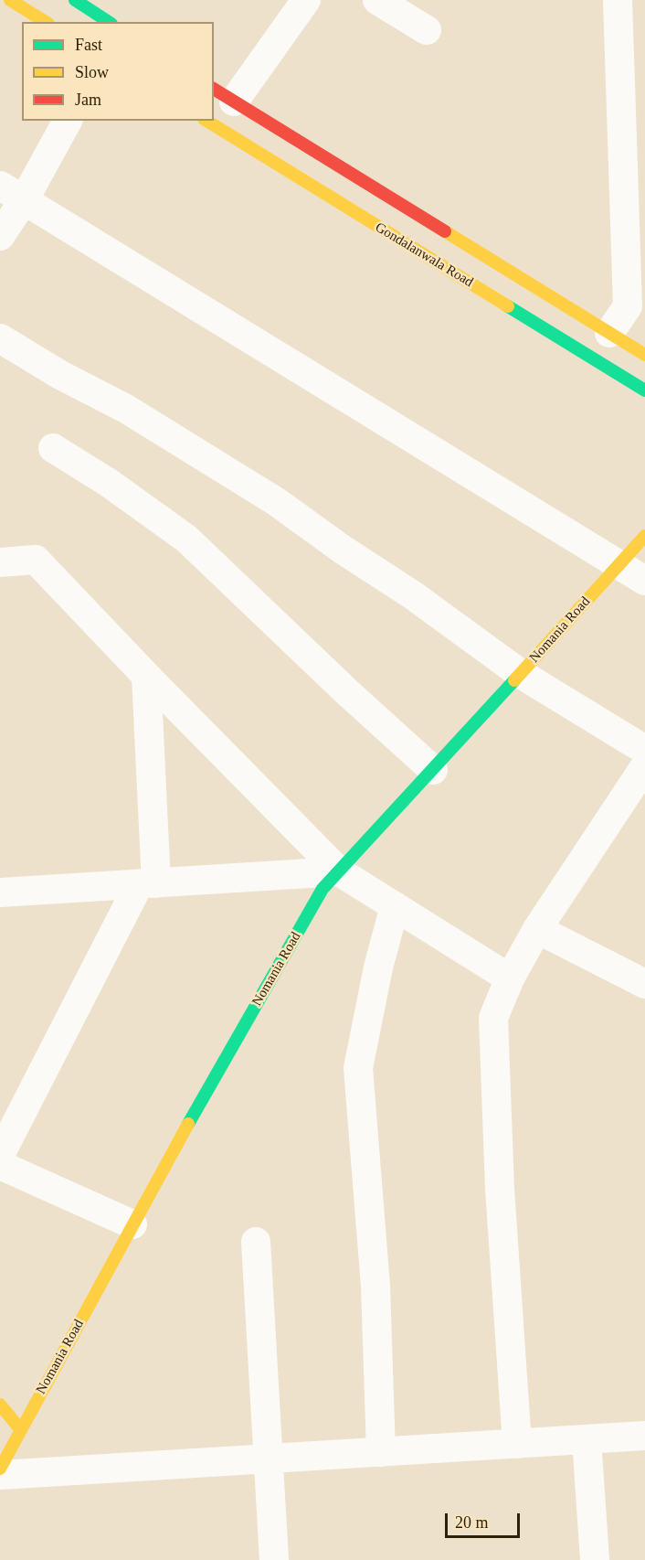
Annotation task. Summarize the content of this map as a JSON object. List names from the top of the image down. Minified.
{"streets":{"street":["Gondalanwala Road","Nomania Road"]},"legend":["Fast","Slow","Jam"],"scale_bar":"20 m"}
